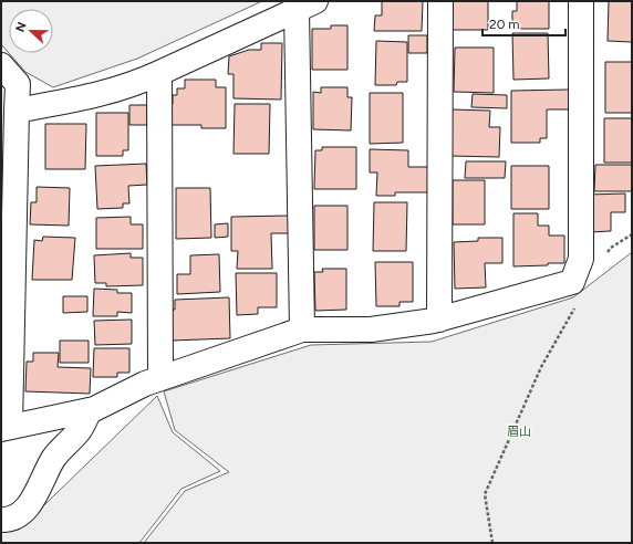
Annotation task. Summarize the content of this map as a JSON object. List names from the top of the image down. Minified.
{"parks":["眉山"],"scale_bar":"20 m","north":"left"}
